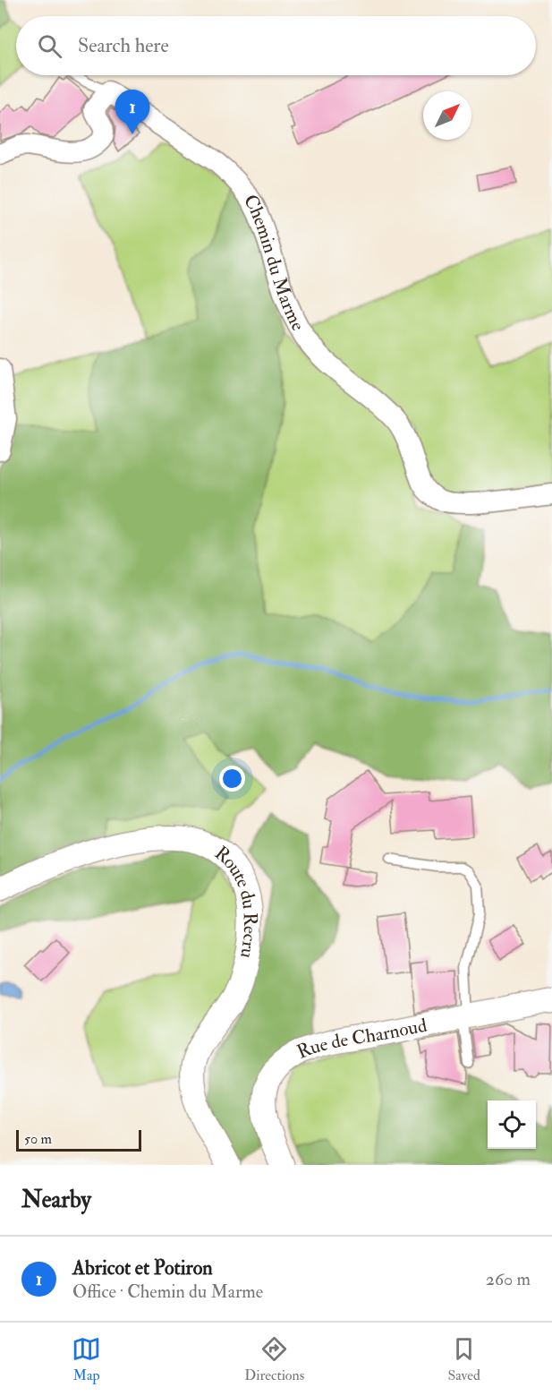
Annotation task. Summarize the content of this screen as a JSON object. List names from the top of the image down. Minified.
{"streets":{"street":["Chemin du Marme","Route du Recru","Rue de Charnoud"]},"scale_bar":"50 m","north":"top right","page":{"search":"Search here","pins":"1","scale":"50 m","heading":"Nearby","list":[{"mark":"1","name":"Abricot et Potiron","note":"Office · Chemin du Marme","value":"260 m"}],"nav":["Map","Directions","Saved"]}}
